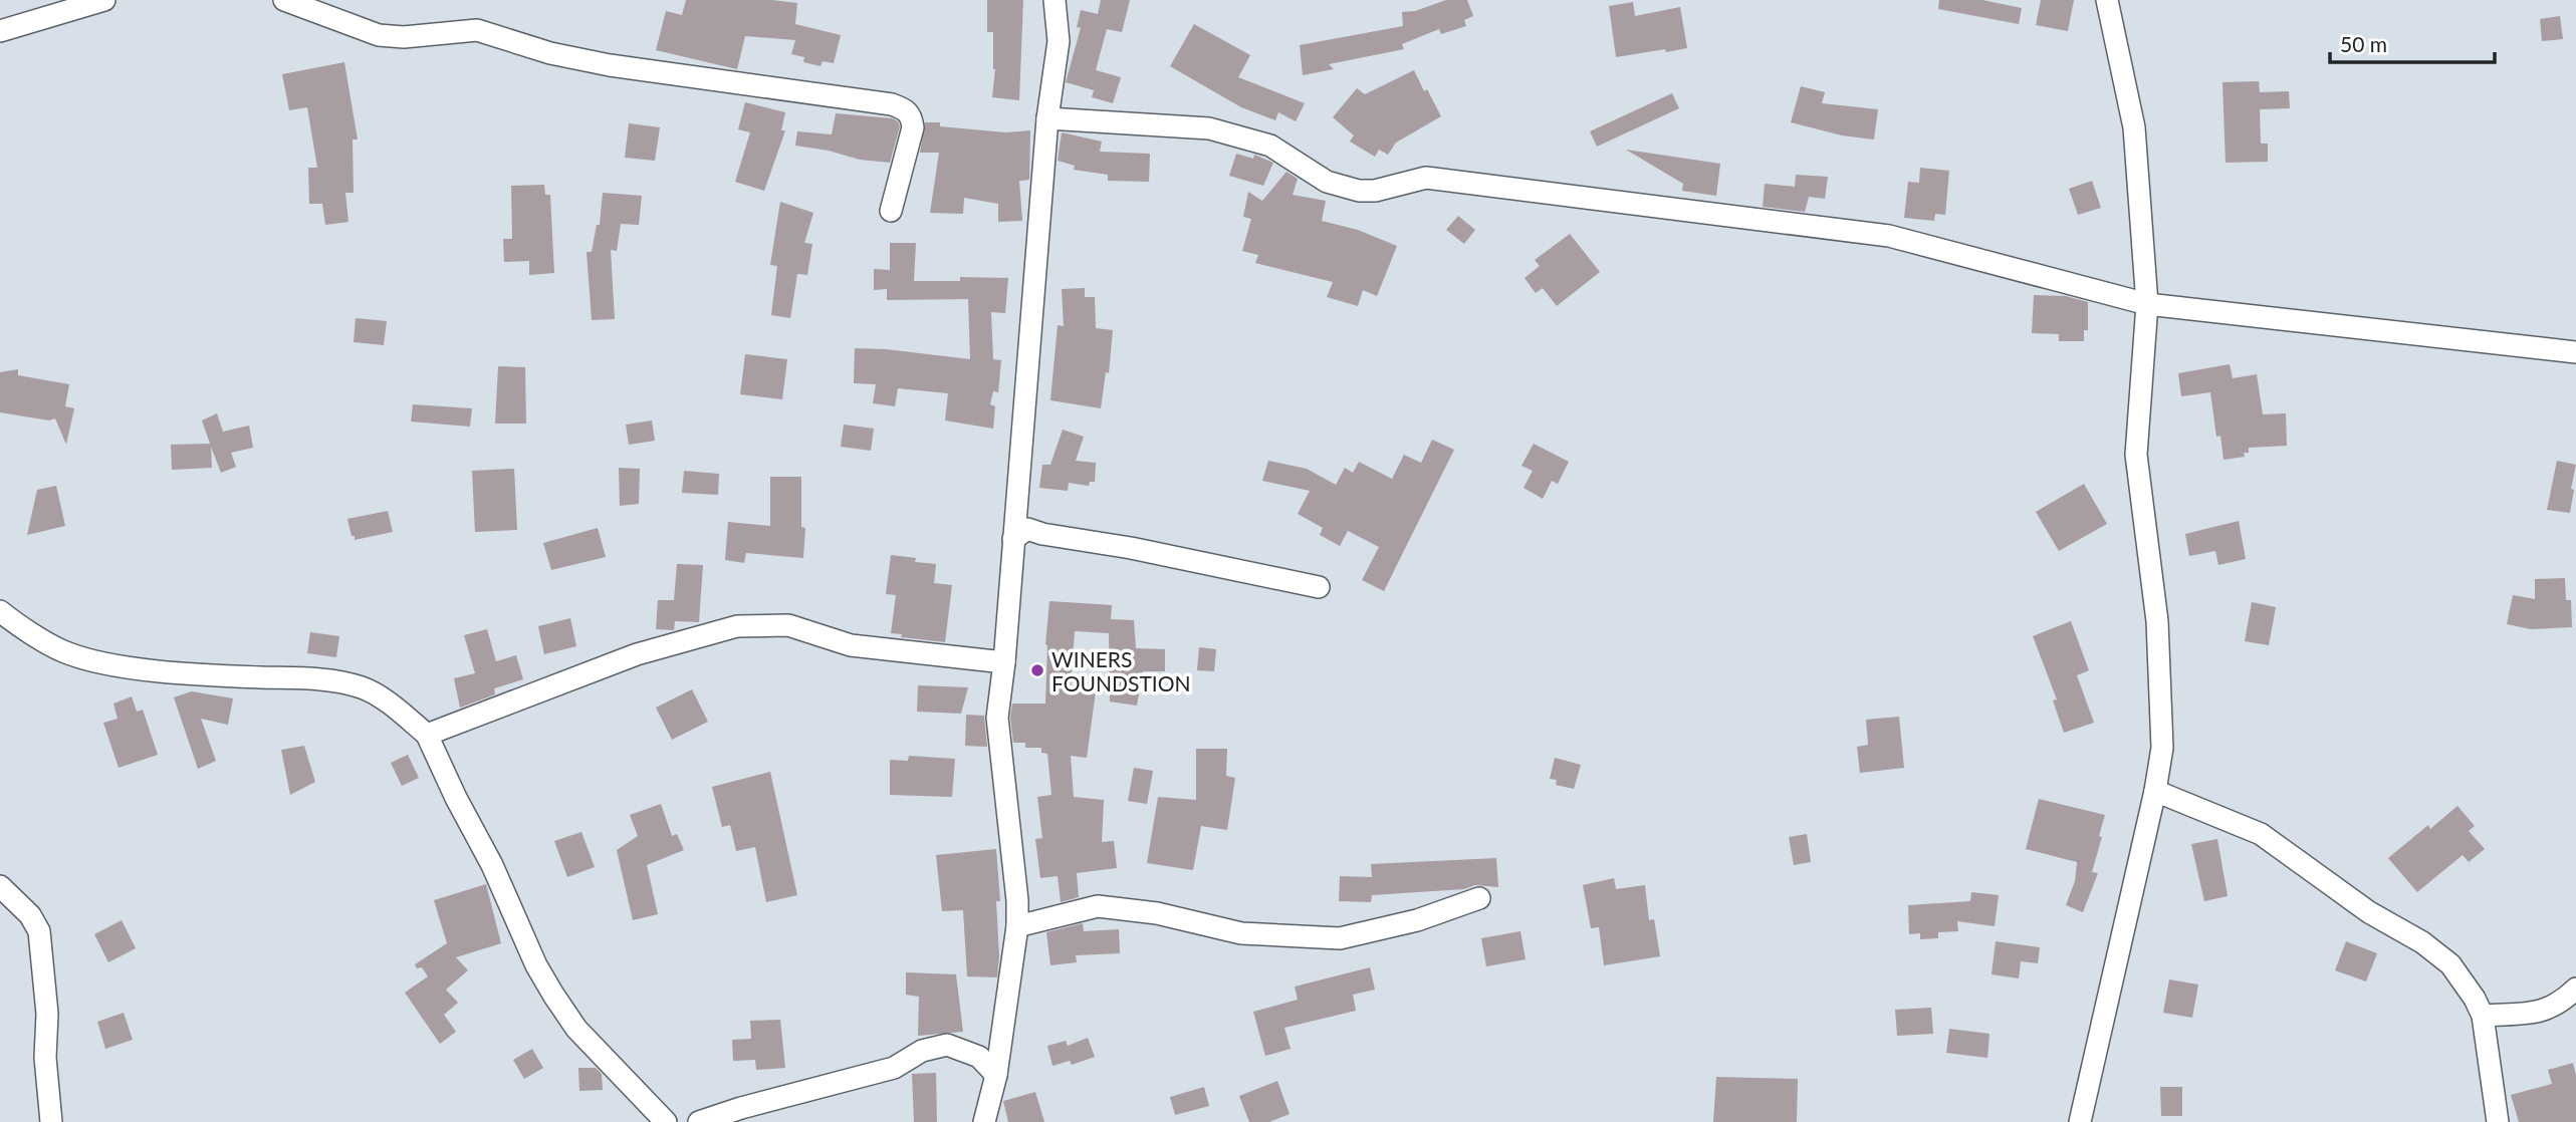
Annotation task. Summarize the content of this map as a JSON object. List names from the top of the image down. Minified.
{"places":["WINERS FOUNDSTION"],"scale_bar":"50 m"}
